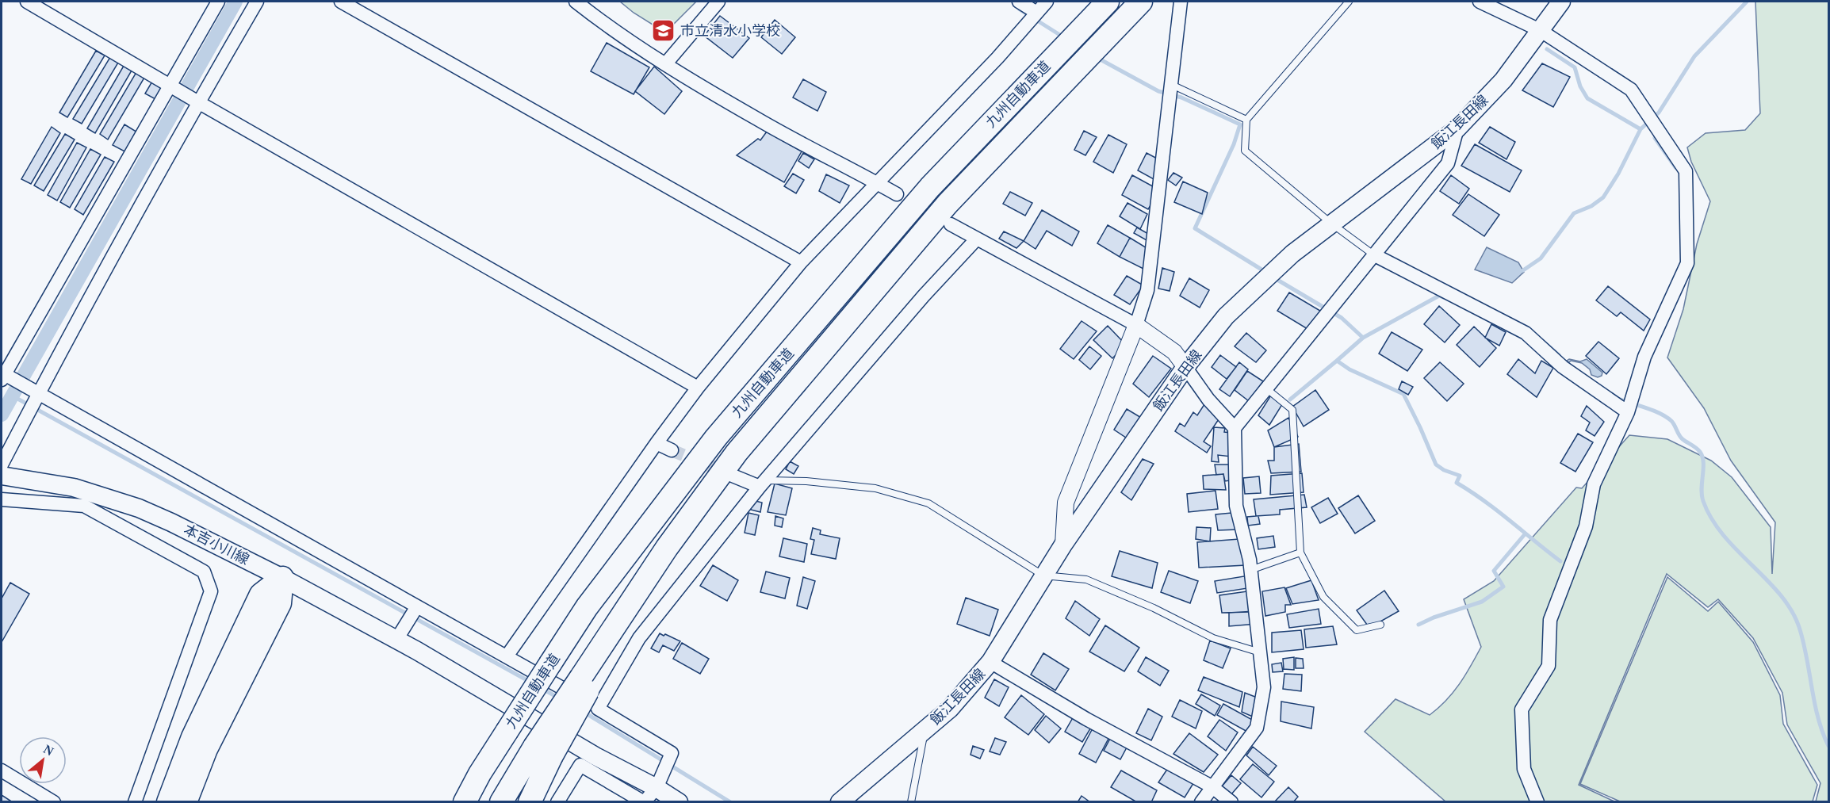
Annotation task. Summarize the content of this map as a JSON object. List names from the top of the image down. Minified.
{"streets":{"highway":["九州自動車道"],"main road":["飯江長田線","本吉小川線"]},"places":{"school or university":["市立清水小学校"]},"north":"top right"}
